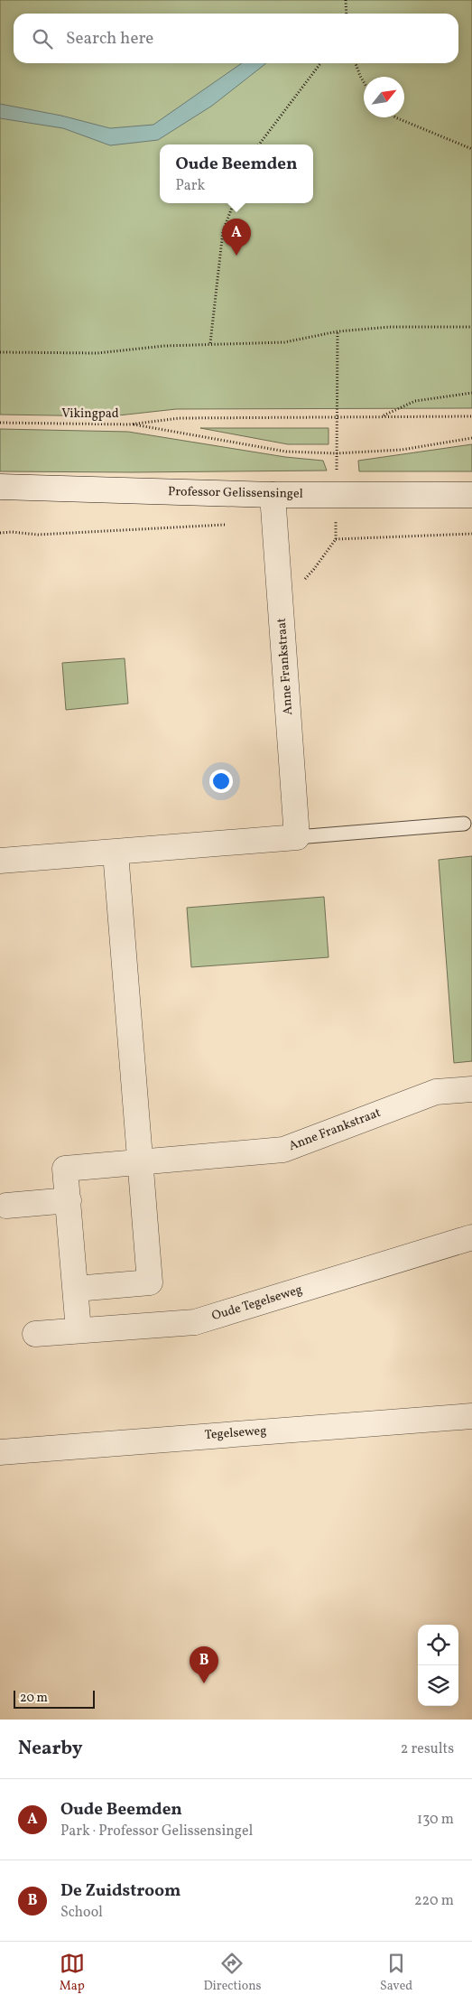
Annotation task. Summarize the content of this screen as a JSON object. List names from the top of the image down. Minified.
{"streets":{"street":["Professor Gelissensingel","Anne Frankstraat","Oude Tegelseweg","Tegelseweg"],"path":["Vikingpad"]},"crossings":[["Professor Gelissensingel","Anne Frankstraat"],["Anne Frankstraat","Oude Tegelseweg"]],"scale_bar":"20 m","north":"top right","page":{"search":"Search here","popup":["Oude Beemden","Park"],"pins":["A","B"],"scale":"20 m","heading":["Nearby","2 results"],"list":[{"mark":"A","name":"Oude Beemden","note":"Park · Professor Gelissensingel","value":"130 m"},{"mark":"B","name":"De Zuidstroom","note":"School","value":"220 m"}],"nav":["Map","Directions","Saved"]}}
